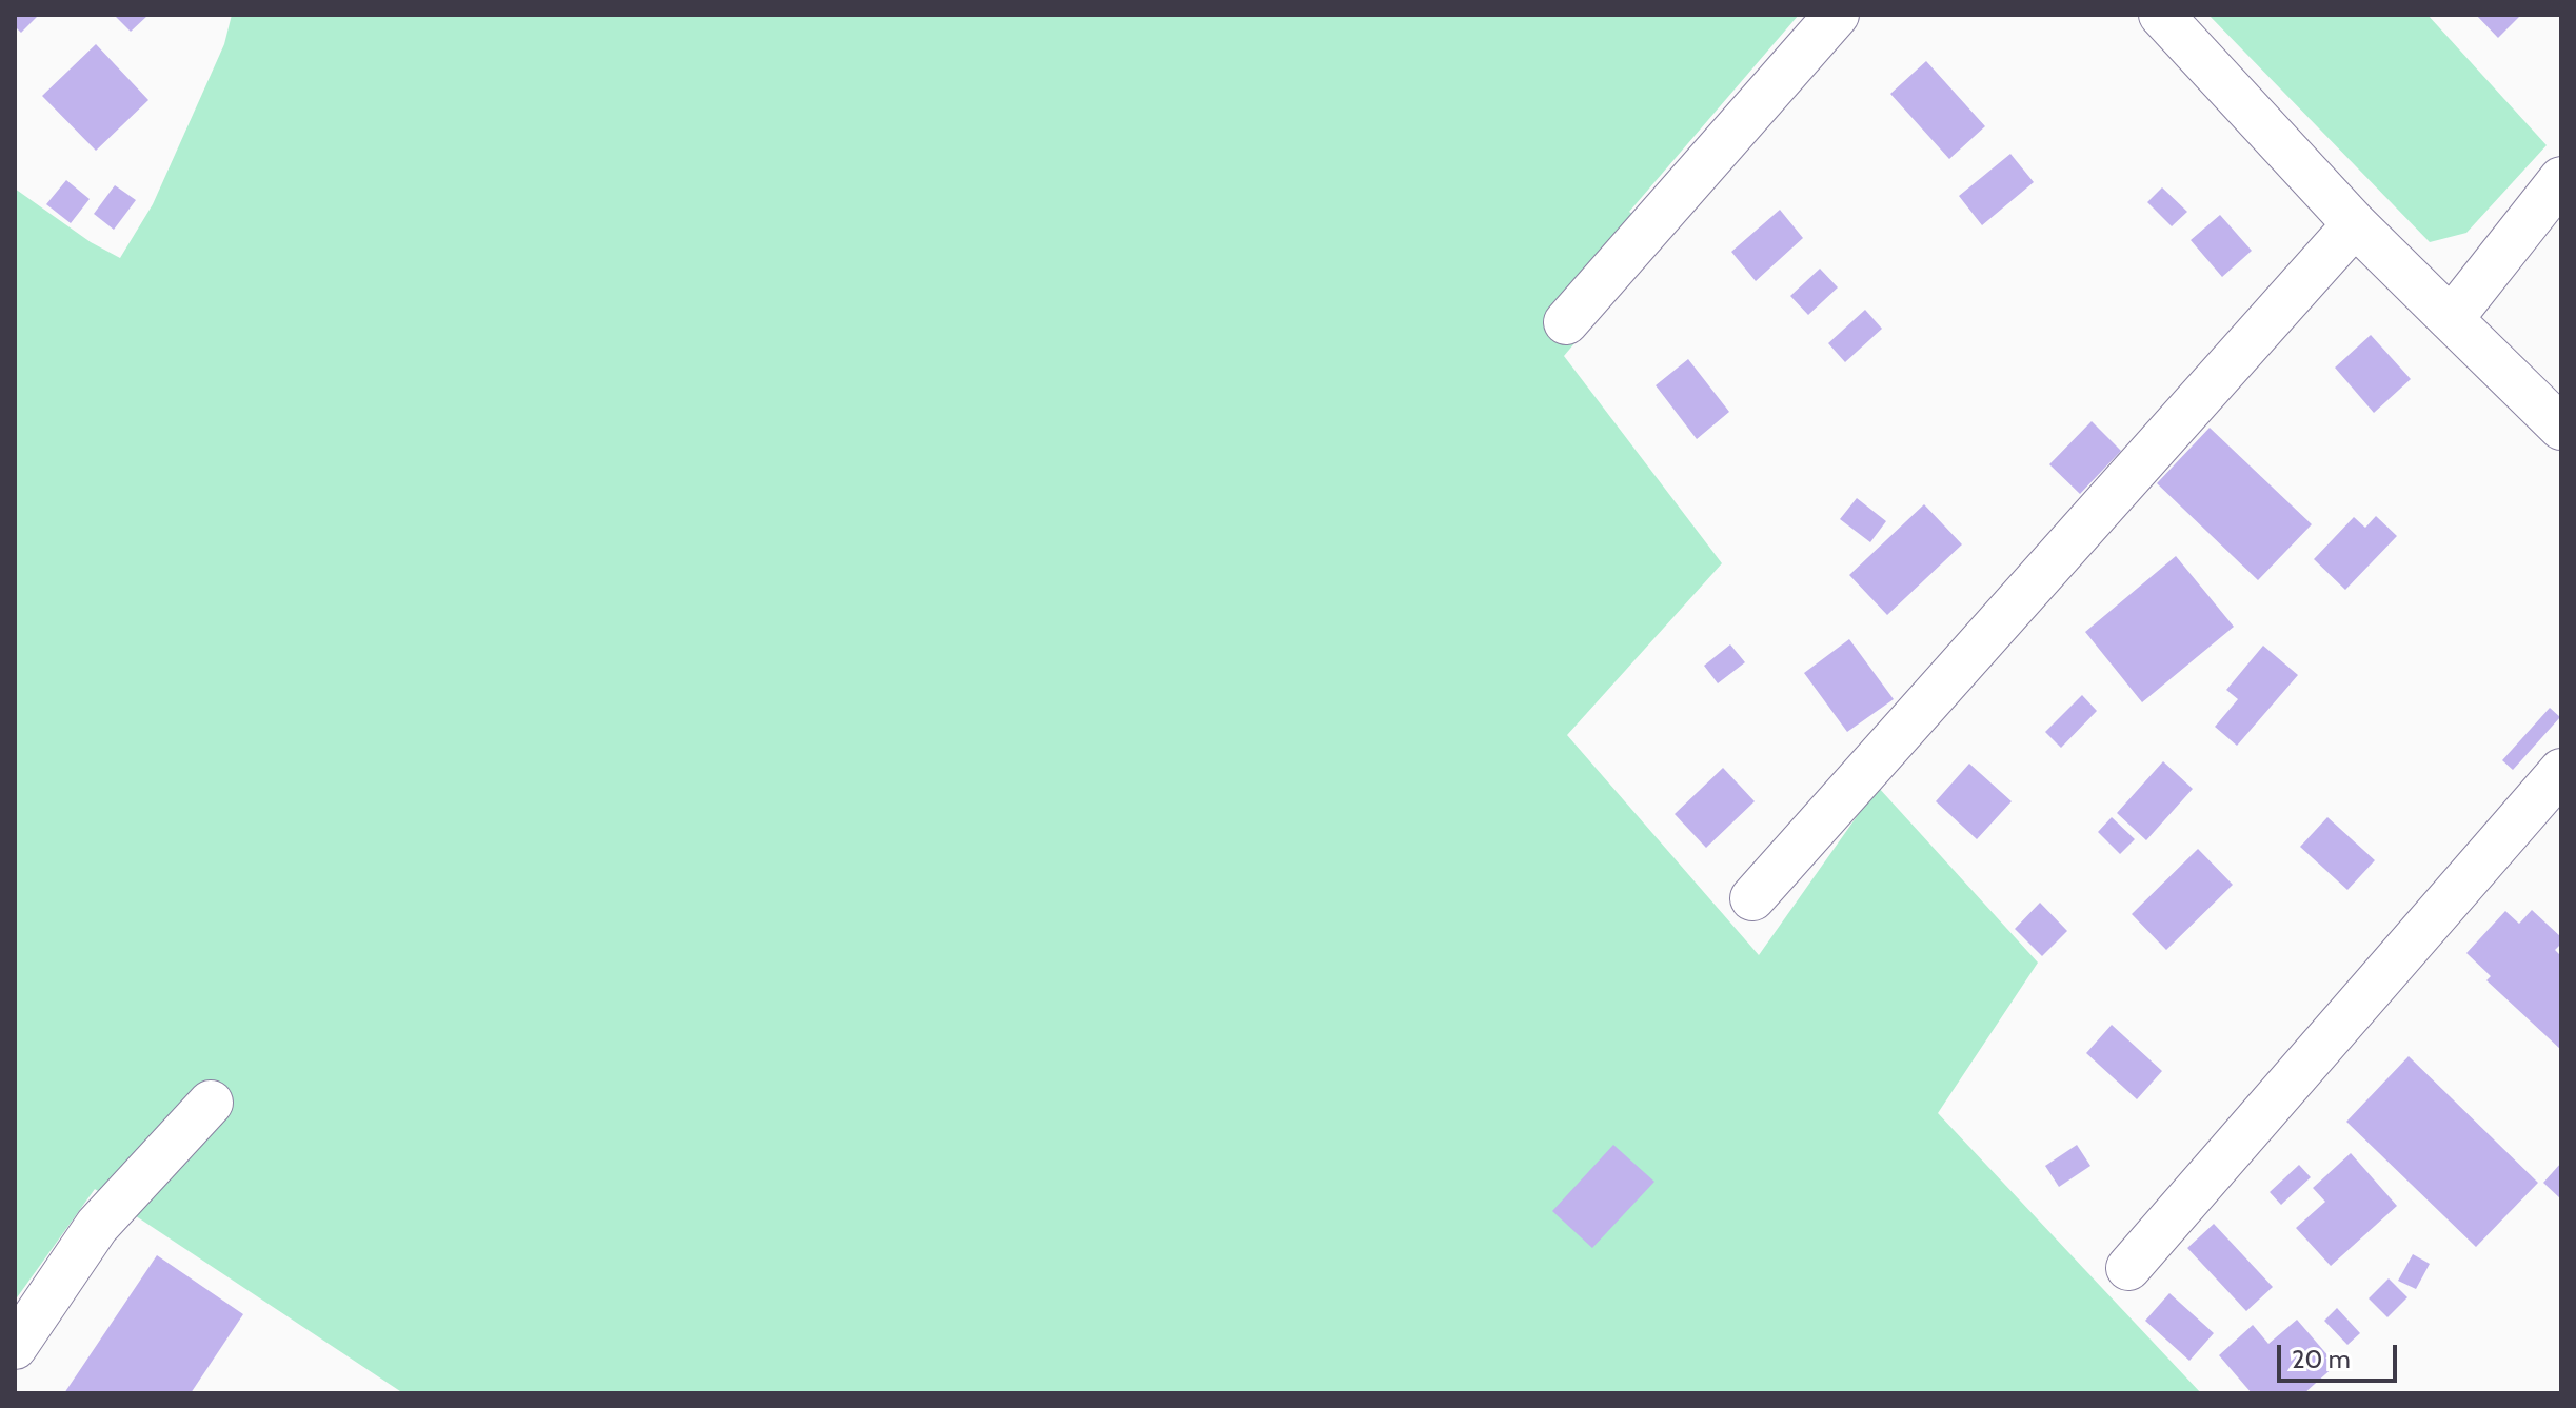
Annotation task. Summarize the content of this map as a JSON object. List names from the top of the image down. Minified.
{"scale_bar":"20 m"}
